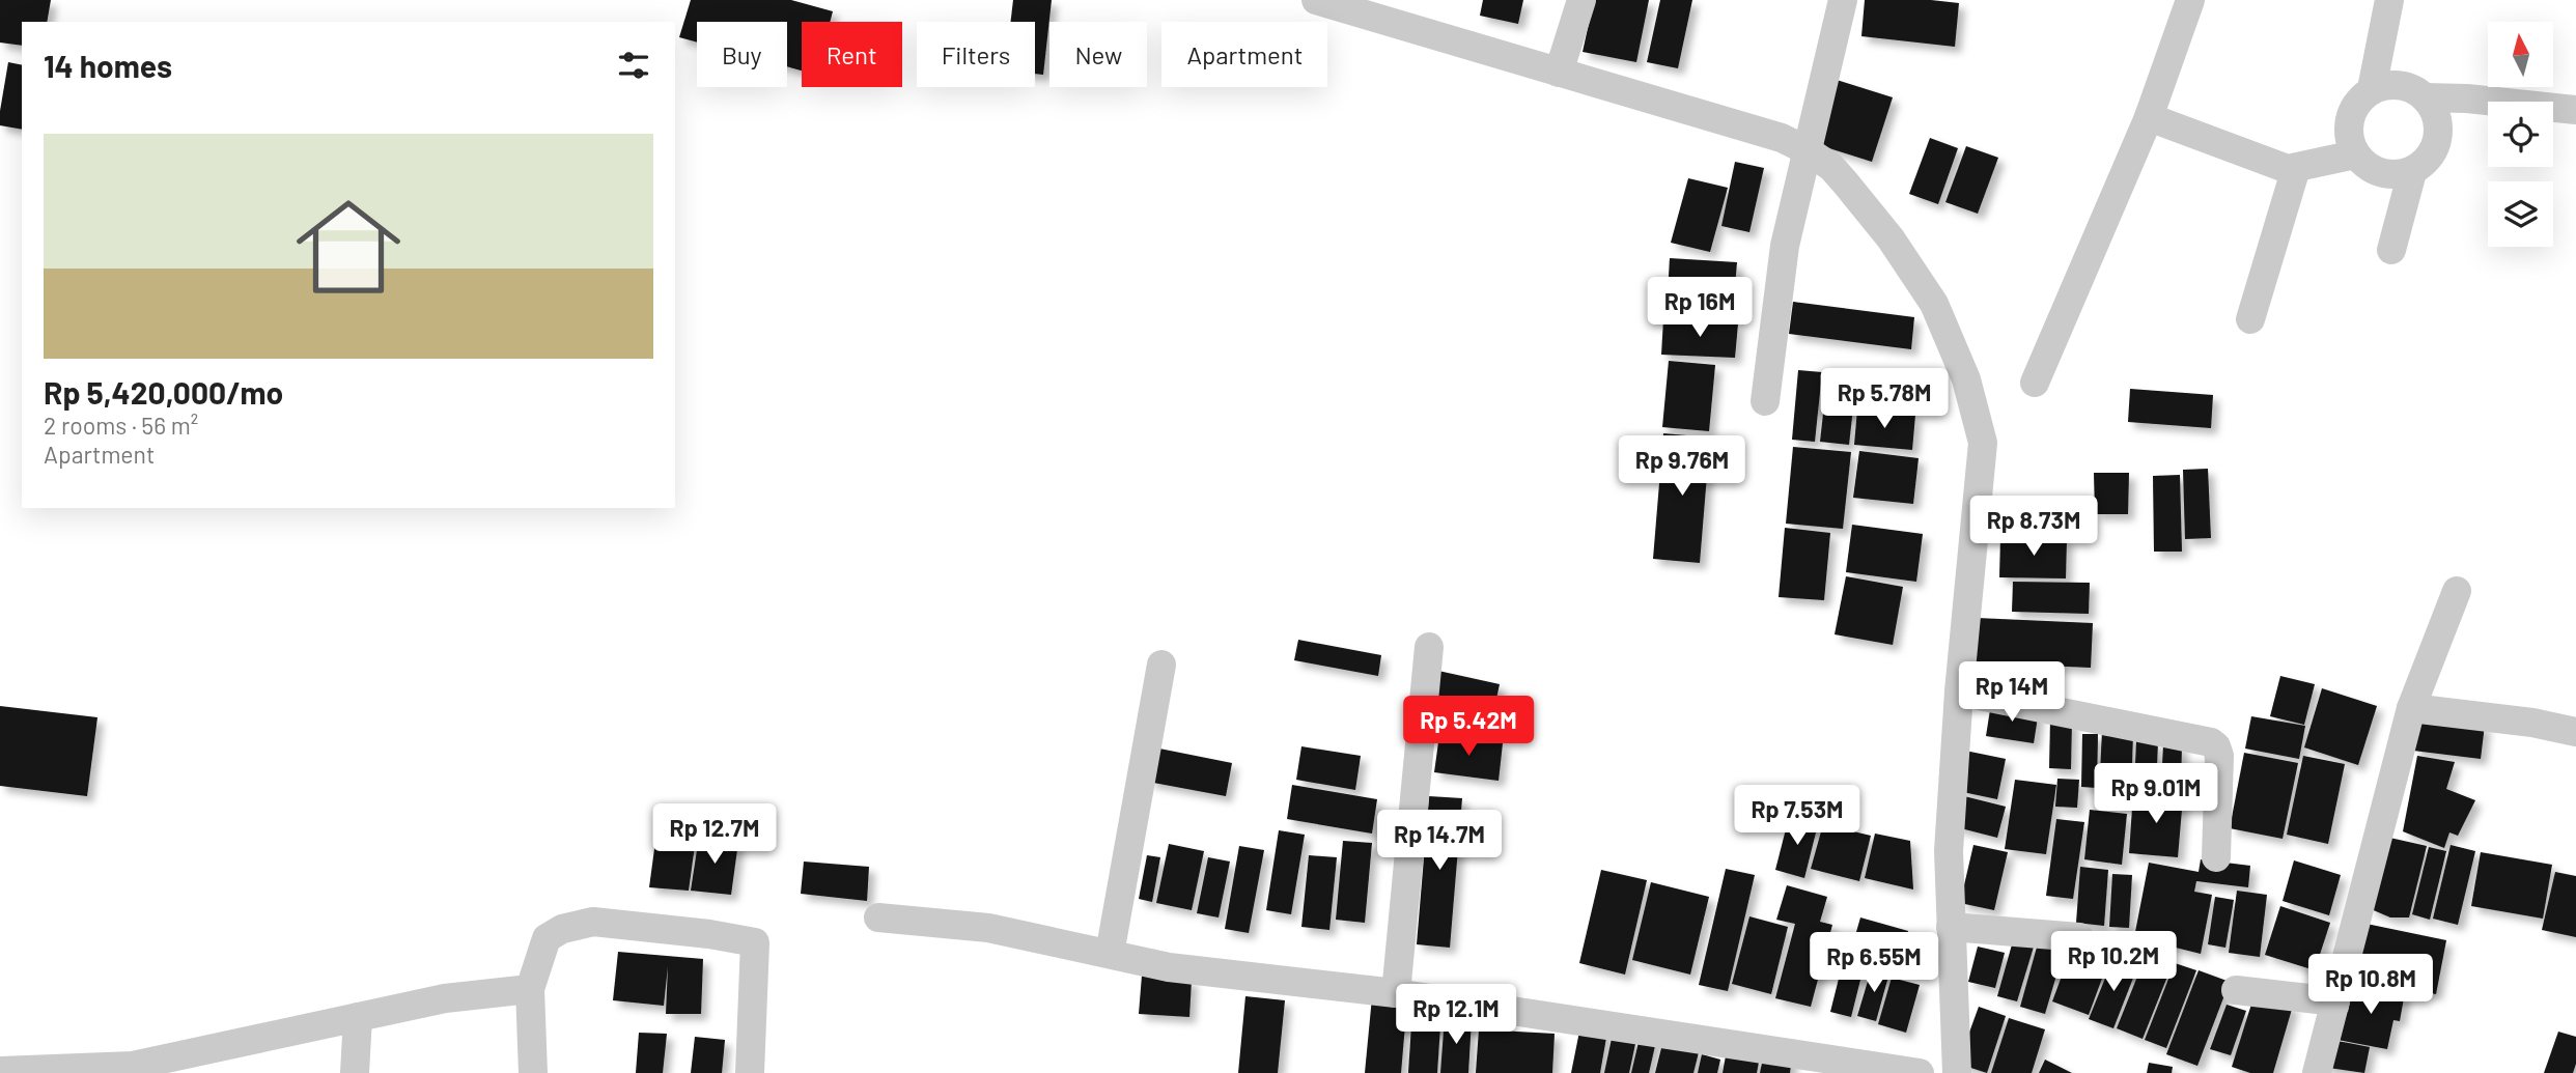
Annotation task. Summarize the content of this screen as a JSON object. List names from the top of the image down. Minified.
{"north":"top","page":{"chip":["Buy","Rent","Filters","New","Apartment"],"heading":"14 homes","list":[{"name":"Rp 5,420,000/mo","note":"2 rooms · 56 m² · Apartment"}],"price":["Rp 16M","Rp 5.78M","Rp 9.76M","Rp 8.73M","Rp 14M","Rp 5.42M","Rp 9.01M","Rp 7.53M","Rp 12.7M","Rp 14.7M","Rp 10.2M","Rp 6.55M","Rp 10.8M","Rp 12.1M"]}}
